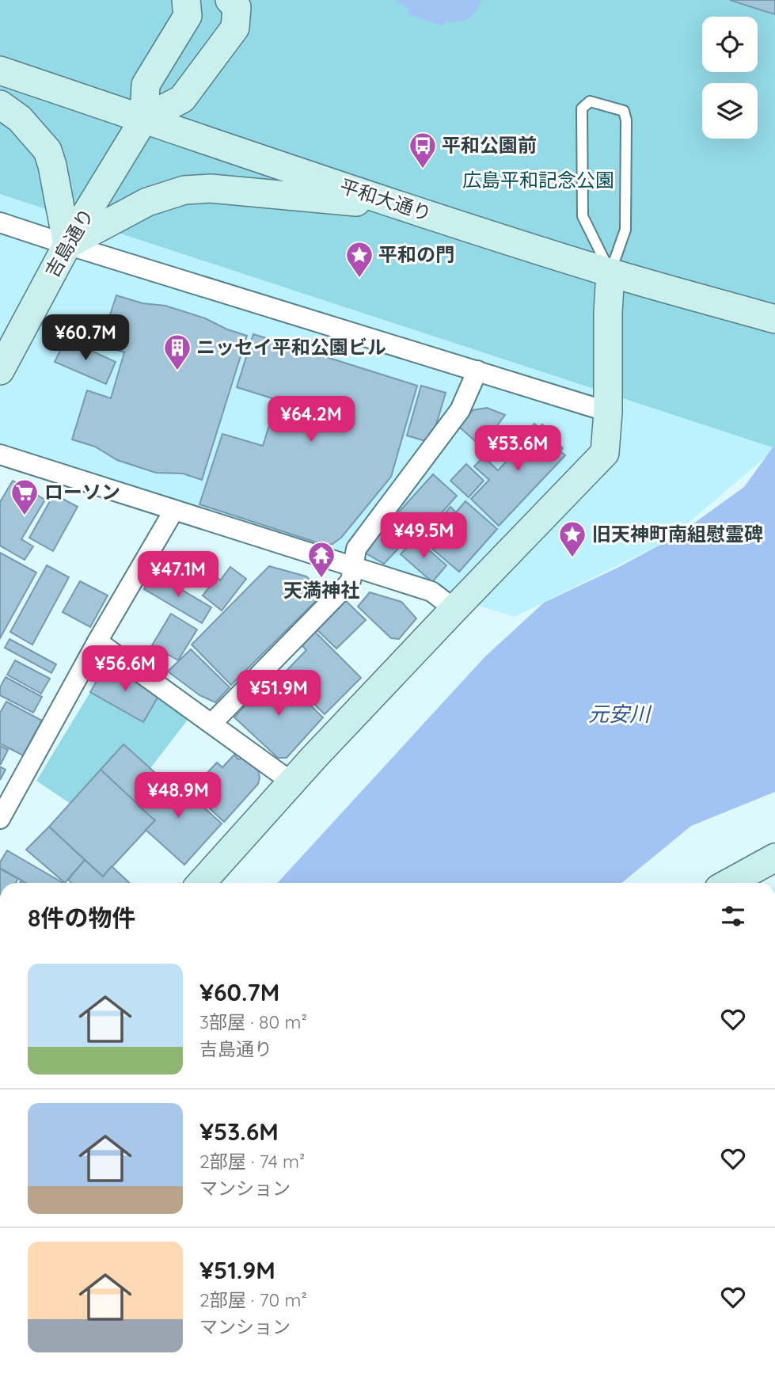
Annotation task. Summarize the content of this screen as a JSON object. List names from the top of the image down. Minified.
{"streets":{"street":["平和大通り","吉島通り"]},"crossings":[["平和大通り","吉島通り"]],"water":["元安川"],"parks":["広島平和記念公園"],"places":{"bus stop":["平和公園前"],"place":["平和の門","旧天神町南組慰霊碑"],"building":["ニッセイ平和公園ビル"],"supermarket":["ローソン"],"temple":["天満神社"]},"page":{"price":["¥60.7M","¥64.2M","¥53.6M","¥49.5M","¥47.1M","¥56.6M","¥51.9M","¥48.9M"],"heading":"8件の物件","list":[{"name":"¥60.7M","note":"3部屋 · 80 m² · 吉島通り"},{"name":"¥53.6M","note":"2部屋 · 74 m² · マンション"},{"name":"¥51.9M","note":"2部屋 · 70 m² · マンション"}]}}
